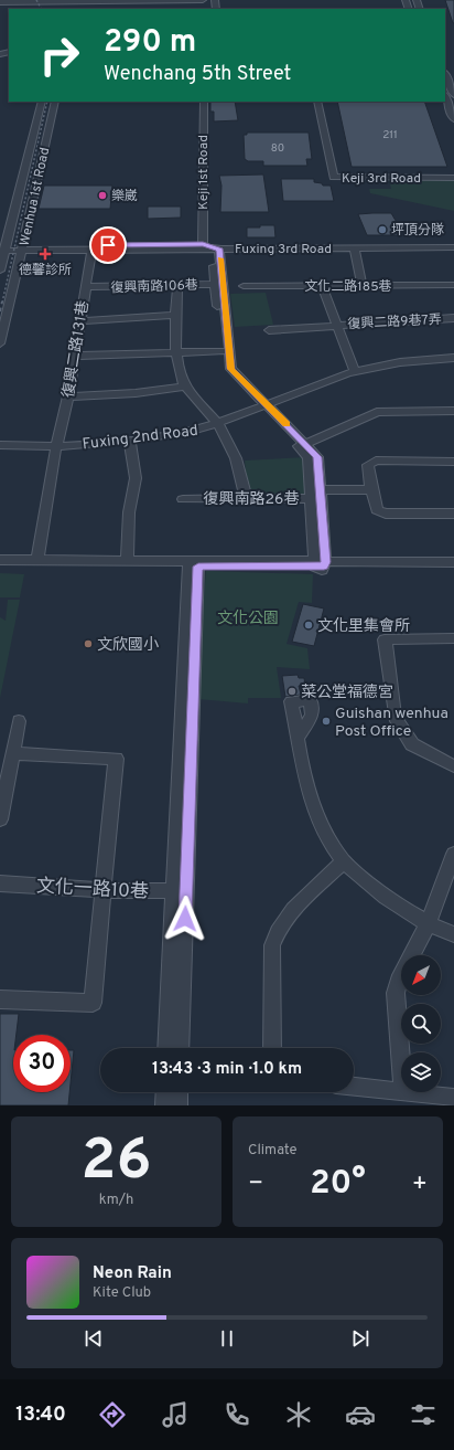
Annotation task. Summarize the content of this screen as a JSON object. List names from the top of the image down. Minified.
{"streets":{"street":["Keji 1st Road","Keji 3rd Road","Wenhua 1st Road","Fuxing 3rd Road","復興南路106巷","文化二路185巷","復興二路9巷7弄","復興二路131巷","Fuxing 2nd Road","復興南路26巷","文化一路10巷"]},"crossings":[["Keji 1st Road","Fuxing 3rd Road"],["Keji 1st Road","復興南路106巷"],["Wenhua 1st Road","Fuxing 3rd Road"],["Fuxing 3rd Road","復興二路131巷"],["復興南路106巷","復興二路131巷"],["復興二路131巷","Fuxing 2nd Road"]],"parks":["文化公園"],"places":{"other":["樂崴","坪頂分隊","文化里集會所","文欣國小","菜公堂福德宮","Guishan wenhua Post Office"],"health":["德馨診所"]},"house_numbers":["211","80"],"north":"bottom left","page":{"turn":["290 m","Wenchang 5th Street"],"limit":"30","trip":"13:43 · 3 min · 1.0 km","tile":[["26","km/h"],"Climate"],"heat":["−","20°","+"],"song":["Neon Rain","Kite Club"],"tabs":"13:40"}}
